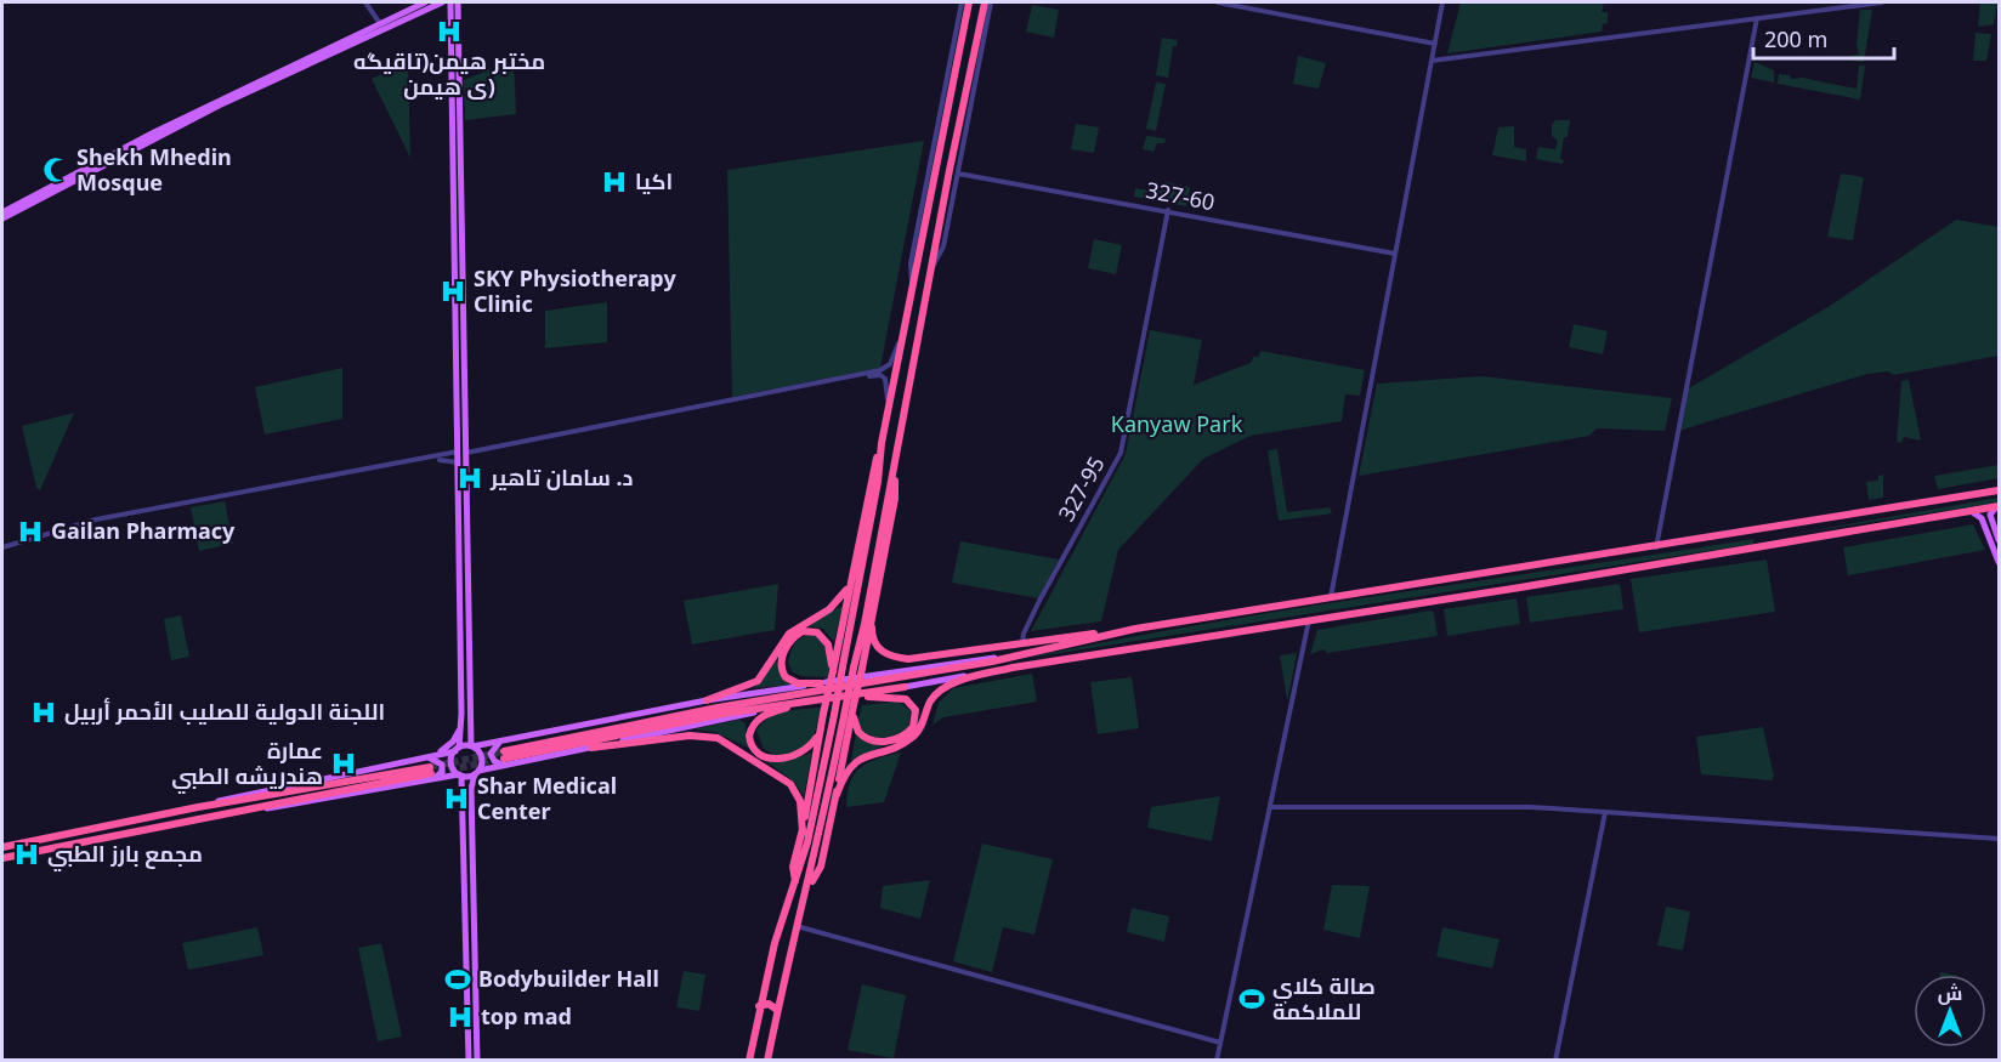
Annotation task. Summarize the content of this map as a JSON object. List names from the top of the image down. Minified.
{"streets":{"street":["327-60","327-95"]},"crossings":[["327-60","327-95"]],"parks":["Kanyaw Park"],"places":{"hospital":["مختبر هيمن(تاقیگه ی هیمن)","اكيا","SKY Physiotherapy Clinic","د. سامان تاهیر","Gailan Pharmacy","اللجنة الدولية للصليب الأحمر أربيل","عمارة هندريشه الطبي","Shar Medical Center","مجمع بارز الطبي","top mad"],"mosque":["Shekh Mhedin Mosque"],"sports":["Bodybuilder Hall","صالة كلاي للملاكمة"]},"scale_bar":"200 m","north":"top"}
